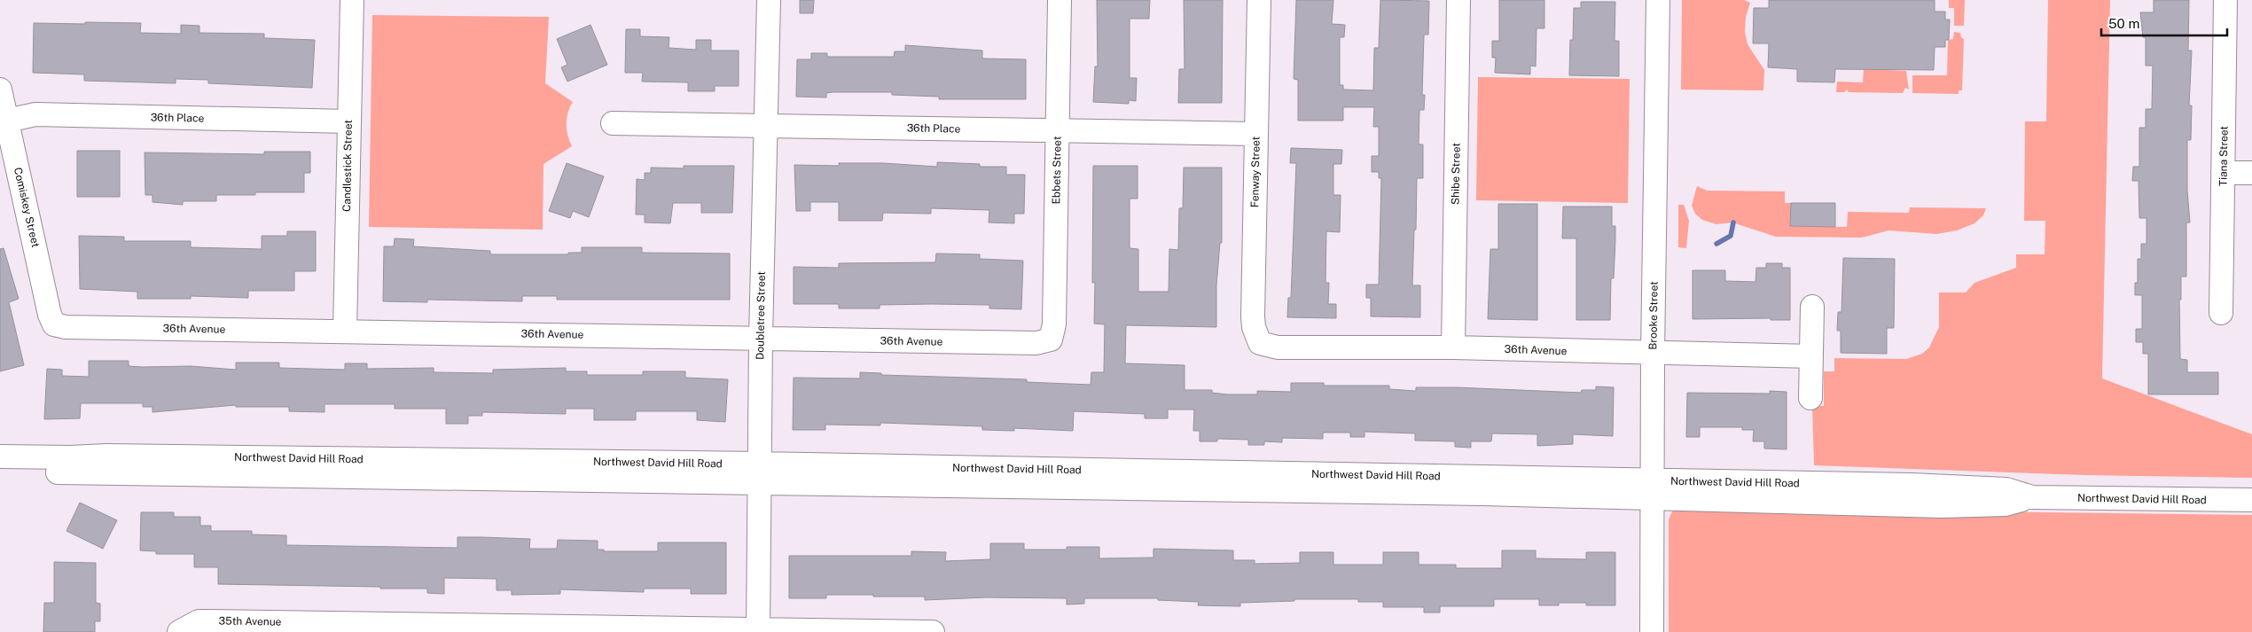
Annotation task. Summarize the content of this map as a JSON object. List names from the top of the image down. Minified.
{"streets":{"street":["36th Place","Tiana Street","Candlestick Street","Ebbets Street","Fenway Street","Shibe Street","Comiskey Street","Doubletree Street","Brooke Street","36th Avenue","Northwest David Hill Road","35th Avenue"]},"crossings":[["36th Place","Candlestick Street"],["36th Place","Ebbets Street"],["36th Place","Fenway Street"],["36th Place","Comiskey Street"],["36th Place","Doubletree Street"],["Candlestick Street","36th Avenue"],["Ebbets Street","36th Avenue"],["Fenway Street","36th Avenue"],["Shibe Street","36th Avenue"],["Comiskey Street","36th Avenue"],["Doubletree Street","36th Avenue"],["Doubletree Street","Northwest David Hill Road"],["Doubletree Street","35th Avenue"],["Brooke Street","36th Avenue"],["Brooke Street","Northwest David Hill Road"]],"scale_bar":"50 m"}
